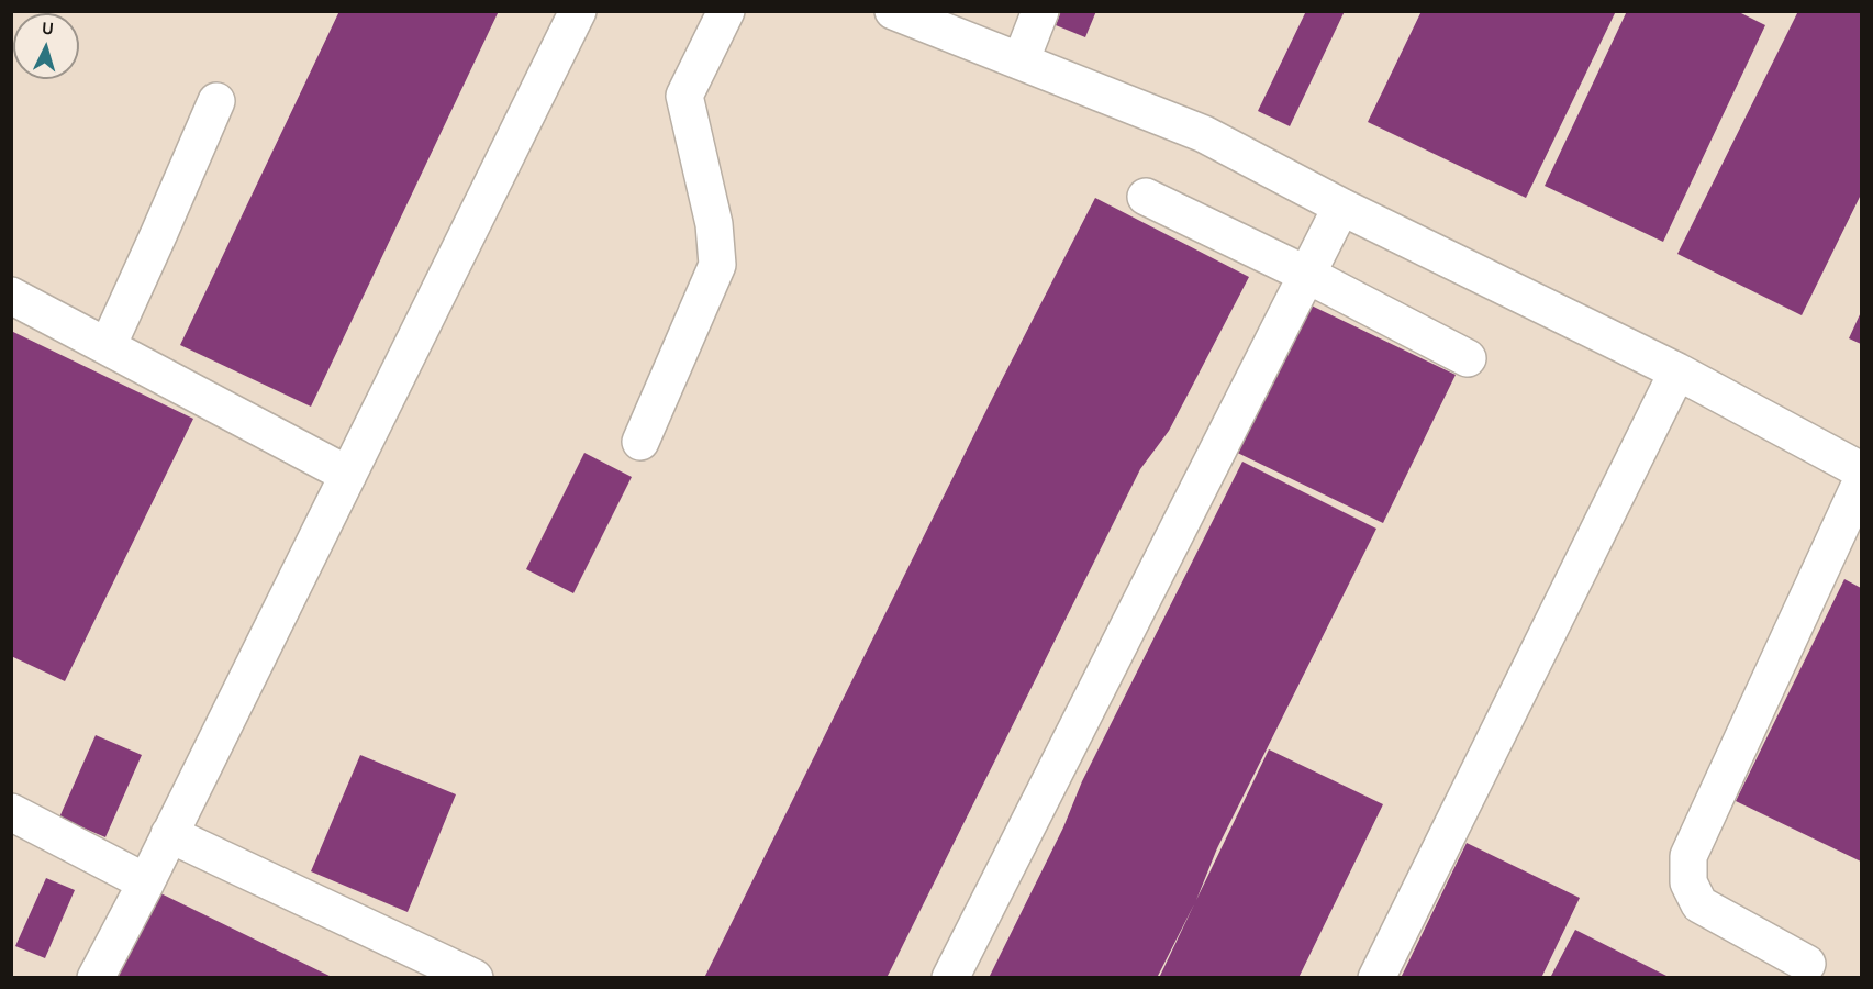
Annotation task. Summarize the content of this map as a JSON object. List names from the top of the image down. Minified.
{"north":"top"}
